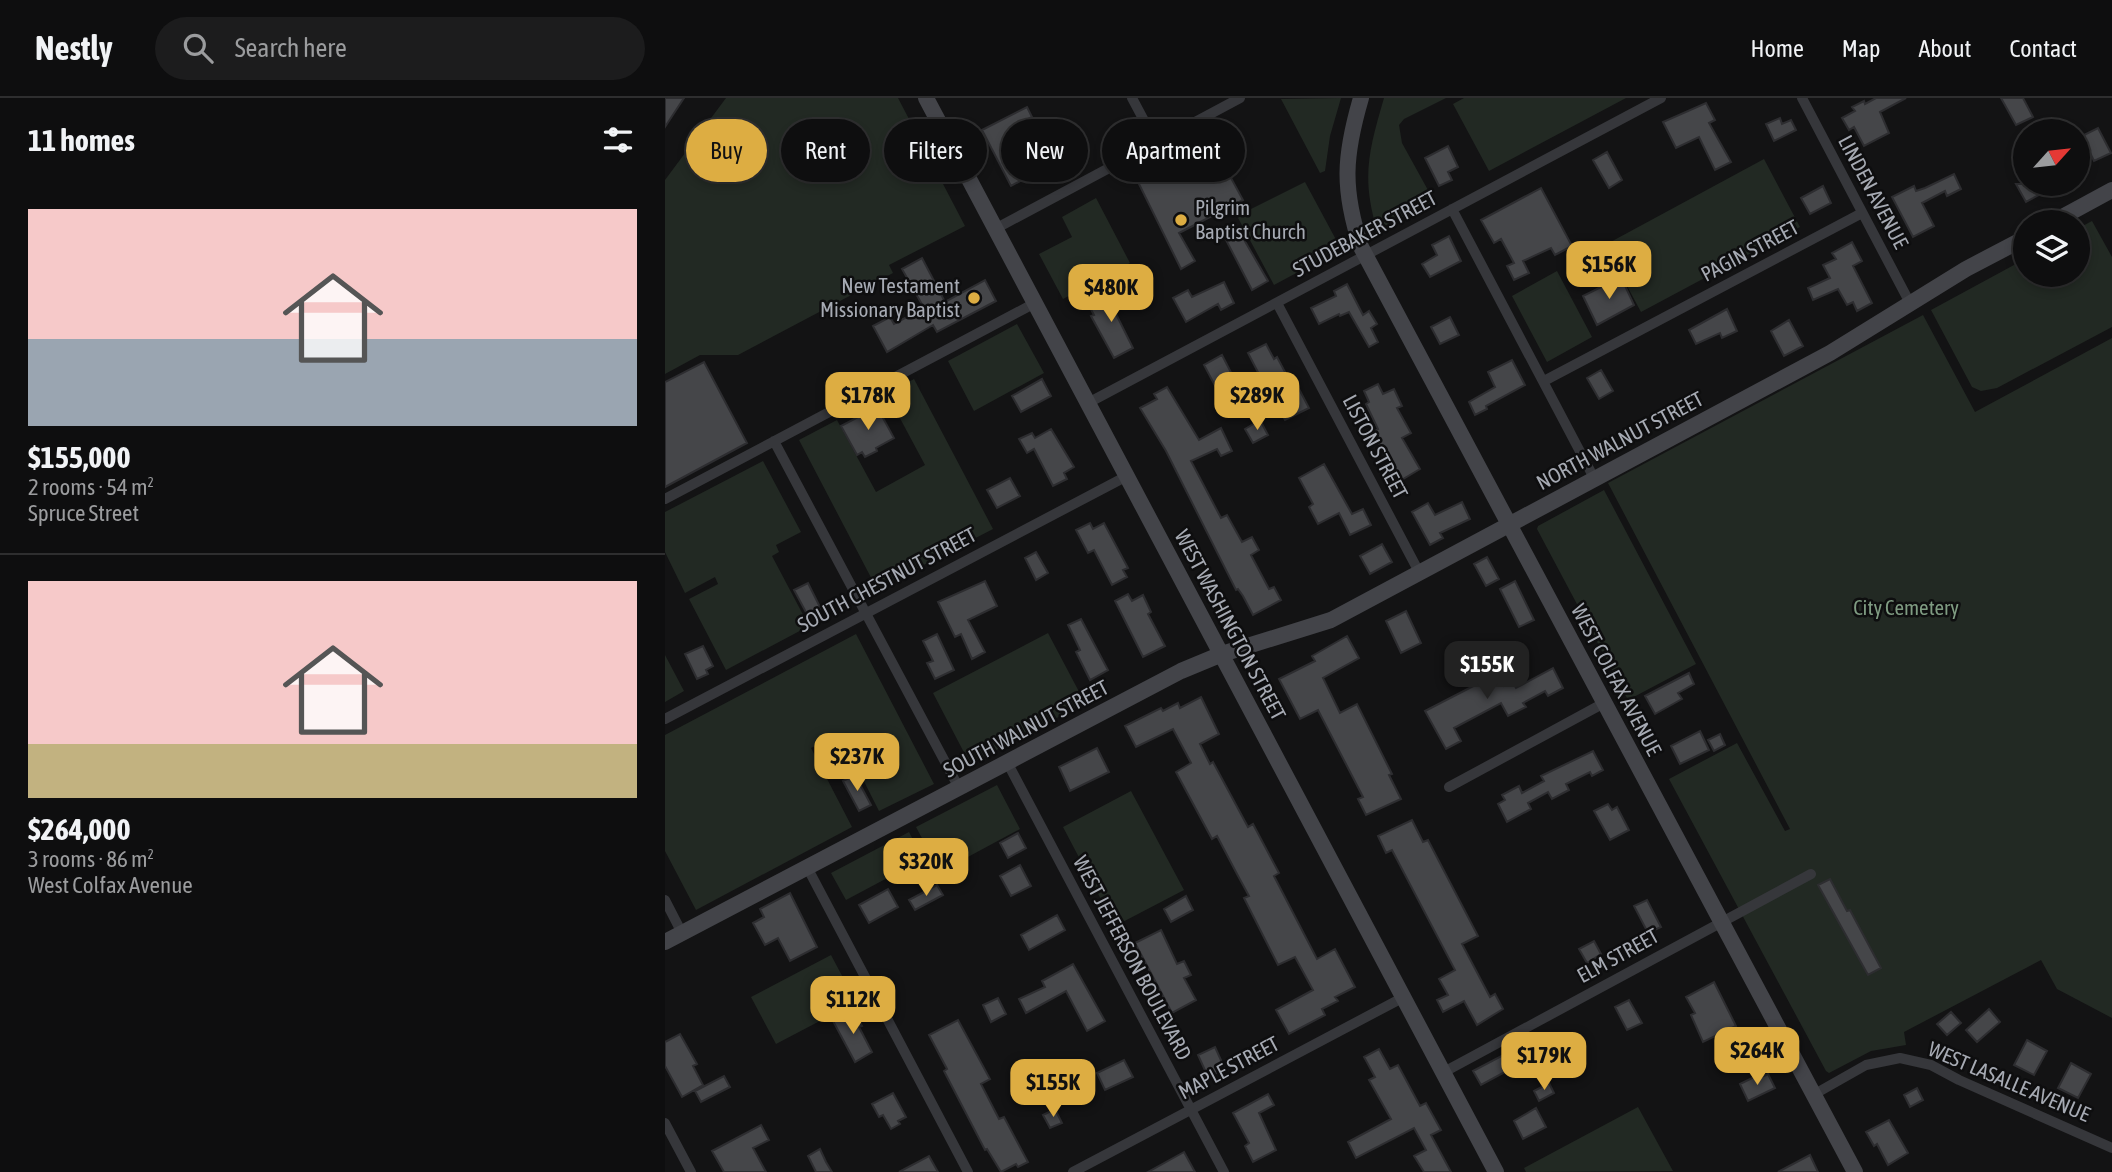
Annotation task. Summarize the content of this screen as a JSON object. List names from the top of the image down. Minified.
{"streets":{"street":["LINDEN AVENUE","STUDEBAKER STREET","PAGIN STREET","NORTH WALNUT STREET","LISTON STREET","SOUTH CHESTNUT STREET","WEST WASHINGTON STREET","WEST COLFAX AVENUE","SOUTH WALNUT STREET","ELM STREET","WEST JEFFERSON BOULEVARD","MAPLE STREET","WEST LASALLE AVENUE"]},"crossings":[["LINDEN AVENUE","PAGIN STREET"],["LINDEN AVENUE","NORTH WALNUT STREET"],["STUDEBAKER STREET","LISTON STREET"],["STUDEBAKER STREET","WEST WASHINGTON STREET"],["STUDEBAKER STREET","WEST COLFAX AVENUE"],["NORTH WALNUT STREET","LISTON STREET"],["NORTH WALNUT STREET","WEST WASHINGTON STREET"],["NORTH WALNUT STREET","WEST COLFAX AVENUE"],["NORTH WALNUT STREET","SOUTH WALNUT STREET"],["SOUTH CHESTNUT STREET","WEST WASHINGTON STREET"],["WEST WASHINGTON STREET","SOUTH WALNUT STREET"],["WEST WASHINGTON STREET","ELM STREET"],["WEST WASHINGTON STREET","MAPLE STREET"],["WEST COLFAX AVENUE","ELM STREET"],["WEST COLFAX AVENUE","WEST LASALLE AVENUE"],["SOUTH WALNUT STREET","WEST JEFFERSON BOULEVARD"],["WEST JEFFERSON BOULEVARD","MAPLE STREET"]],"parks":["City Cemetery"],"places":["Pilgrim Baptist Church","New Testament Missionary Baptist"],"north":"top right","page":{"header":"Nestly","search":"Search here","nav":["Home","Map","About","Contact"],"heading":"11 homes","chip":["Buy","Rent","Filters","New","Apartment"],"list":[{"name":"$155,000","note":"2 rooms · 54 m² · Spruce Street"},{"name":"$264,000","note":"3 rooms · 86 m² · West Colfax Avenue"}],"price":["$156K","$480K","$178K","$289K","$155K","$237K","$320K","$112K","$264K","$179K","$155K"]}}
